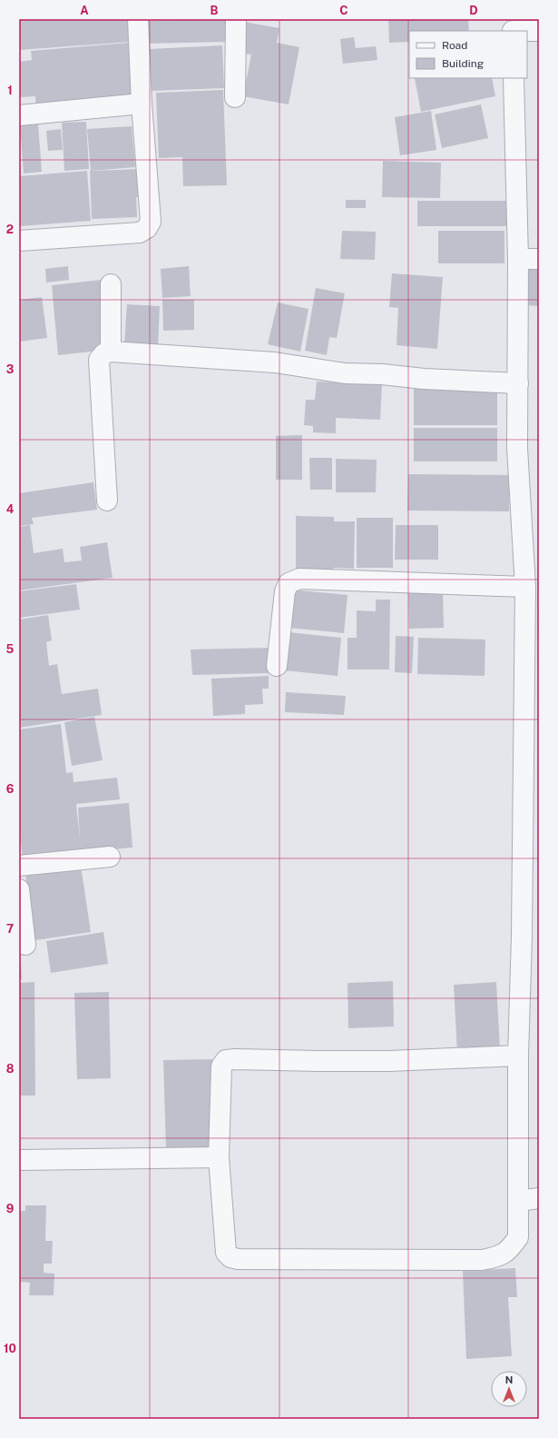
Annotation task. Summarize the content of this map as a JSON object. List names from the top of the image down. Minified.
{"legend":["Road","Building"],"north":"top","grid":{"columns":["A","B","C","D"],"rows":["1","2","3","4","5","6","7","8","9","10"]}}
